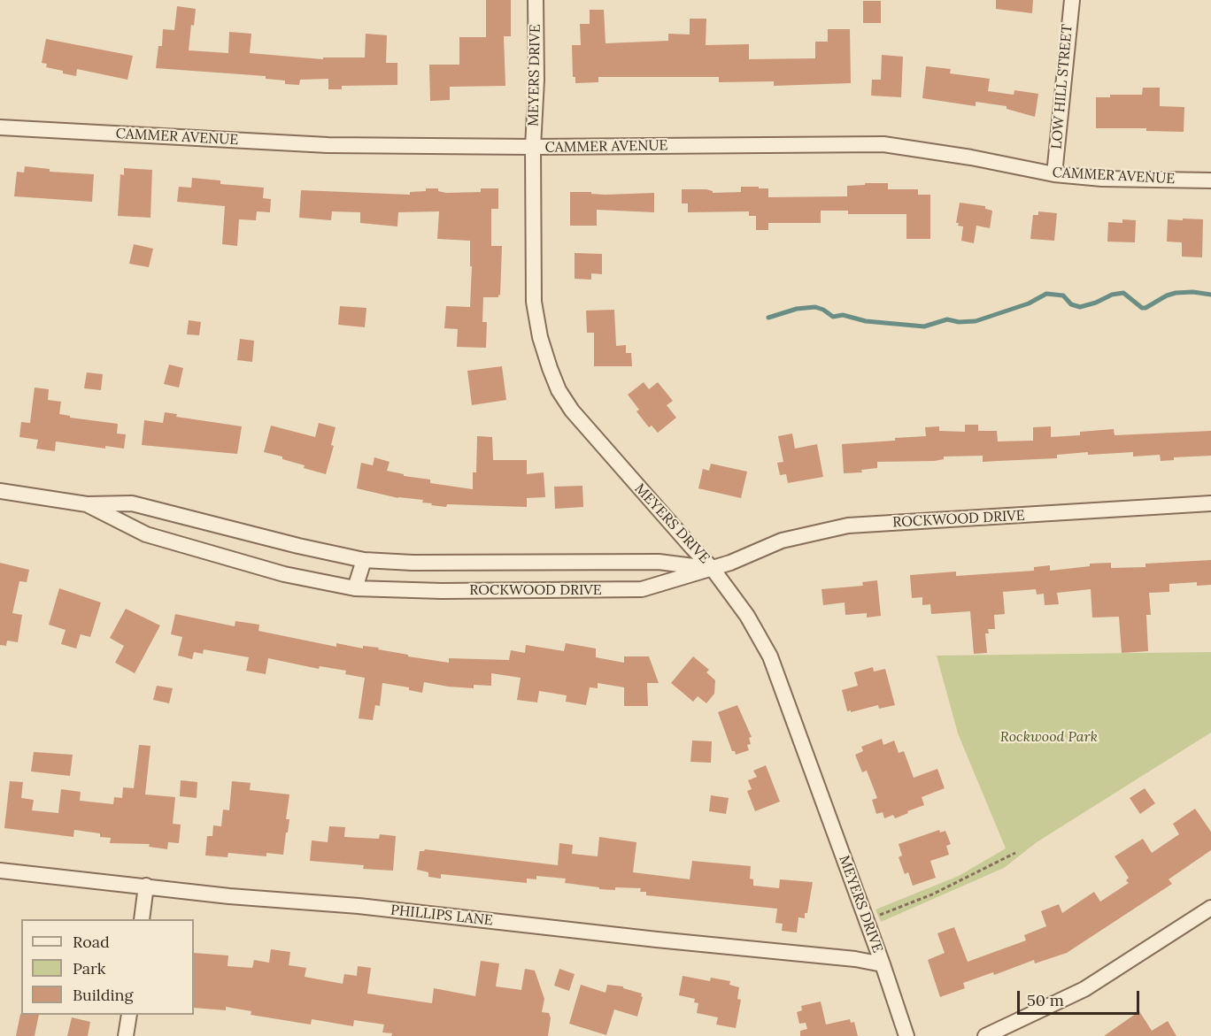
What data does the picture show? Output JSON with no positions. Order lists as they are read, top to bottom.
{
  "streets": {
    "street": [
      "MEYERS DRIVE",
      "LOW HILL STREET",
      "CAMMER AVENUE",
      "ROCKWOOD DRIVE",
      "PHILLIPS LANE"
    ]
  },
  "crossings": [
    ["MEYERS DRIVE", "CAMMER AVENUE"],
    ["MEYERS DRIVE", "ROCKWOOD DRIVE"],
    ["MEYERS DRIVE", "PHILLIPS LANE"],
    ["LOW HILL STREET", "CAMMER AVENUE"]
  ],
  "parks": ["Rockwood Park"],
  "legend": ["Road", "Park", "Building"],
  "scale_bar": "50 m"
}
